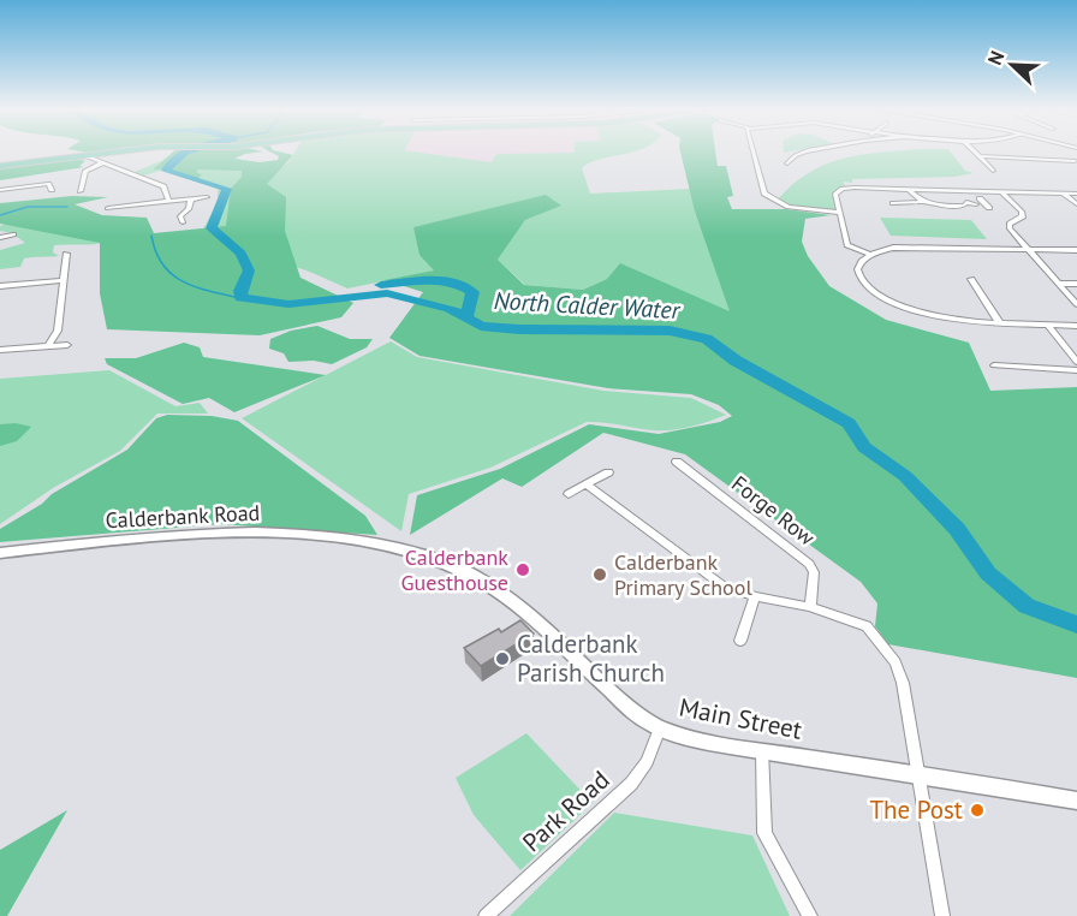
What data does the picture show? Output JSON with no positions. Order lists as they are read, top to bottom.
{
  "streets": {
    "main road": ["Calderbank Road", "Main Street"],
    "street": ["Forge Row", "Park Road"]
  },
  "crossings": [
    ["Calderbank Road", "Main Street"],
    ["Main Street", "Park Road"]
  ],
  "water": ["North Calder Water"],
  "places": [
    "Calderbank Guesthouse",
    "Calderbank Primary School",
    "Calderbank Parish Church",
    "The Post"
  ],
  "north": "top left"
}
